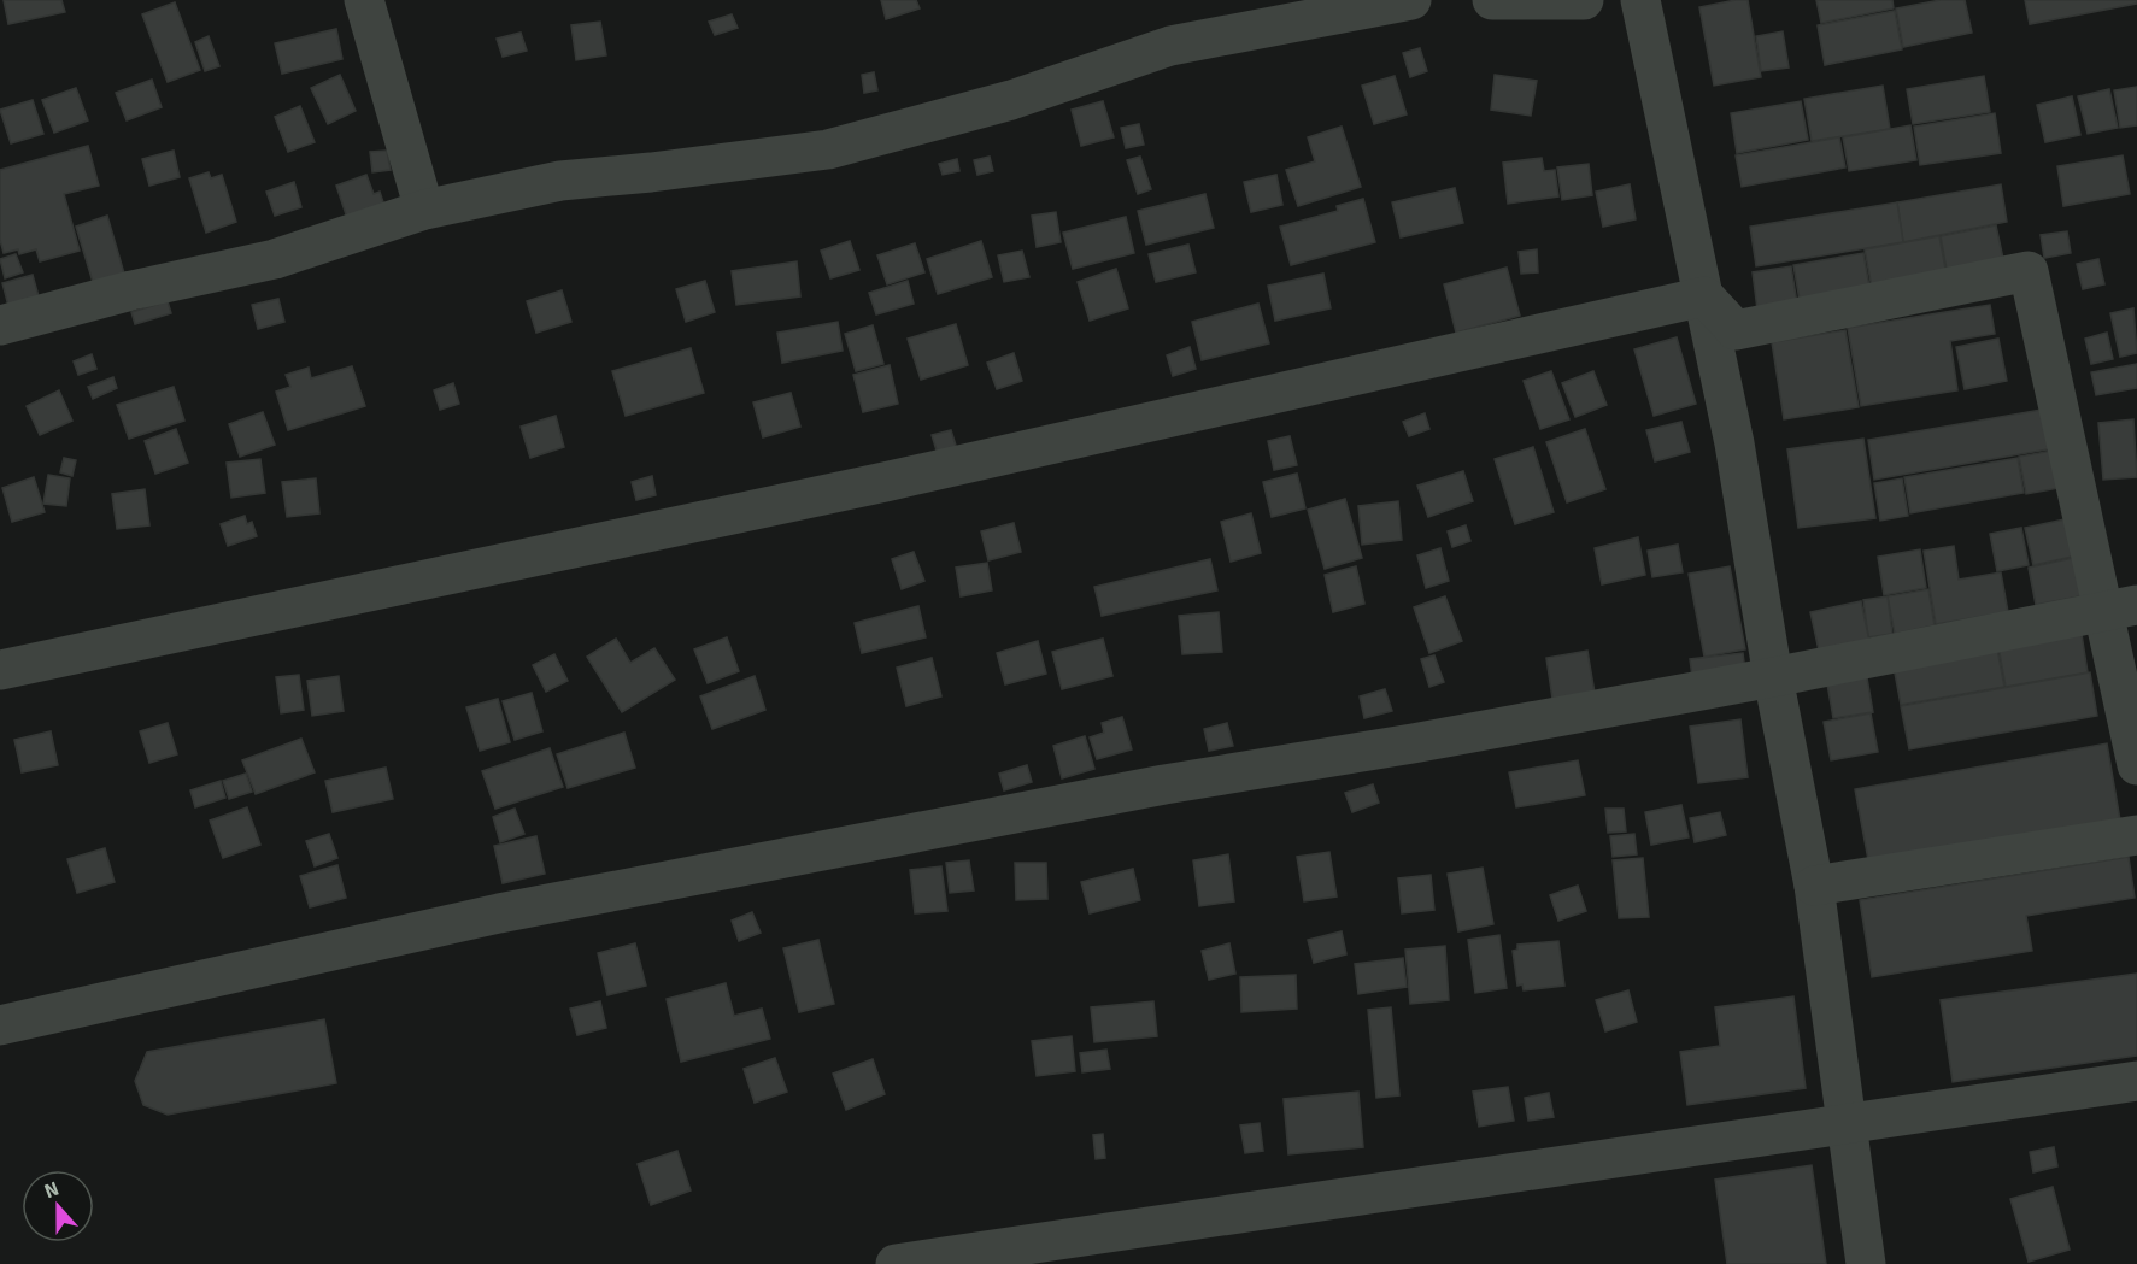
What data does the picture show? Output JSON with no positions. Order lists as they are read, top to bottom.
{
  "north": "top"
}
